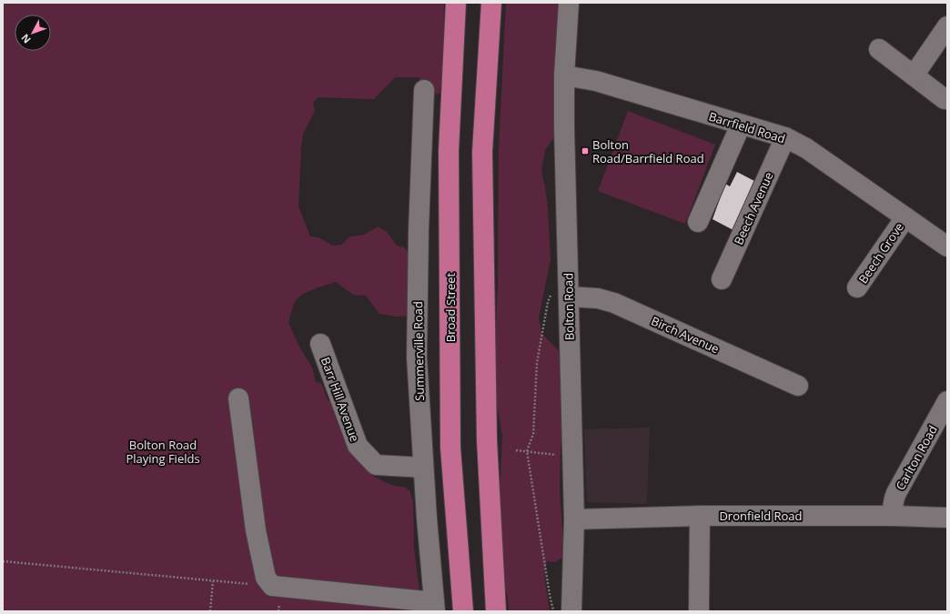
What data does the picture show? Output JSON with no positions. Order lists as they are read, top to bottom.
{
  "streets": {
    "highway": ["Broad Street"],
    "street": [
      "Barrfield Road",
      "Beech Avenue",
      "Beech Grove",
      "Bolton Road",
      "Birch Avenue",
      "Summerville Road",
      "Barr Hill Avenue",
      "Carlton Road",
      "Dronfield Road"
    ]
  },
  "crossings": [
    ["Barrfield Road", "Beech Avenue"],
    ["Barrfield Road", "Beech Grove"],
    ["Barrfield Road", "Bolton Road"],
    ["Bolton Road", "Birch Avenue"],
    ["Bolton Road", "Dronfield Road"],
    ["Summerville Road", "Barr Hill Avenue"],
    ["Carlton Road", "Dronfield Road"]
  ],
  "parks": ["Bolton Road Playing Fields"],
  "places": {
    "transit": ["Bolton Road/Barrfield Road"]
  },
  "north": "bottom left"
}
